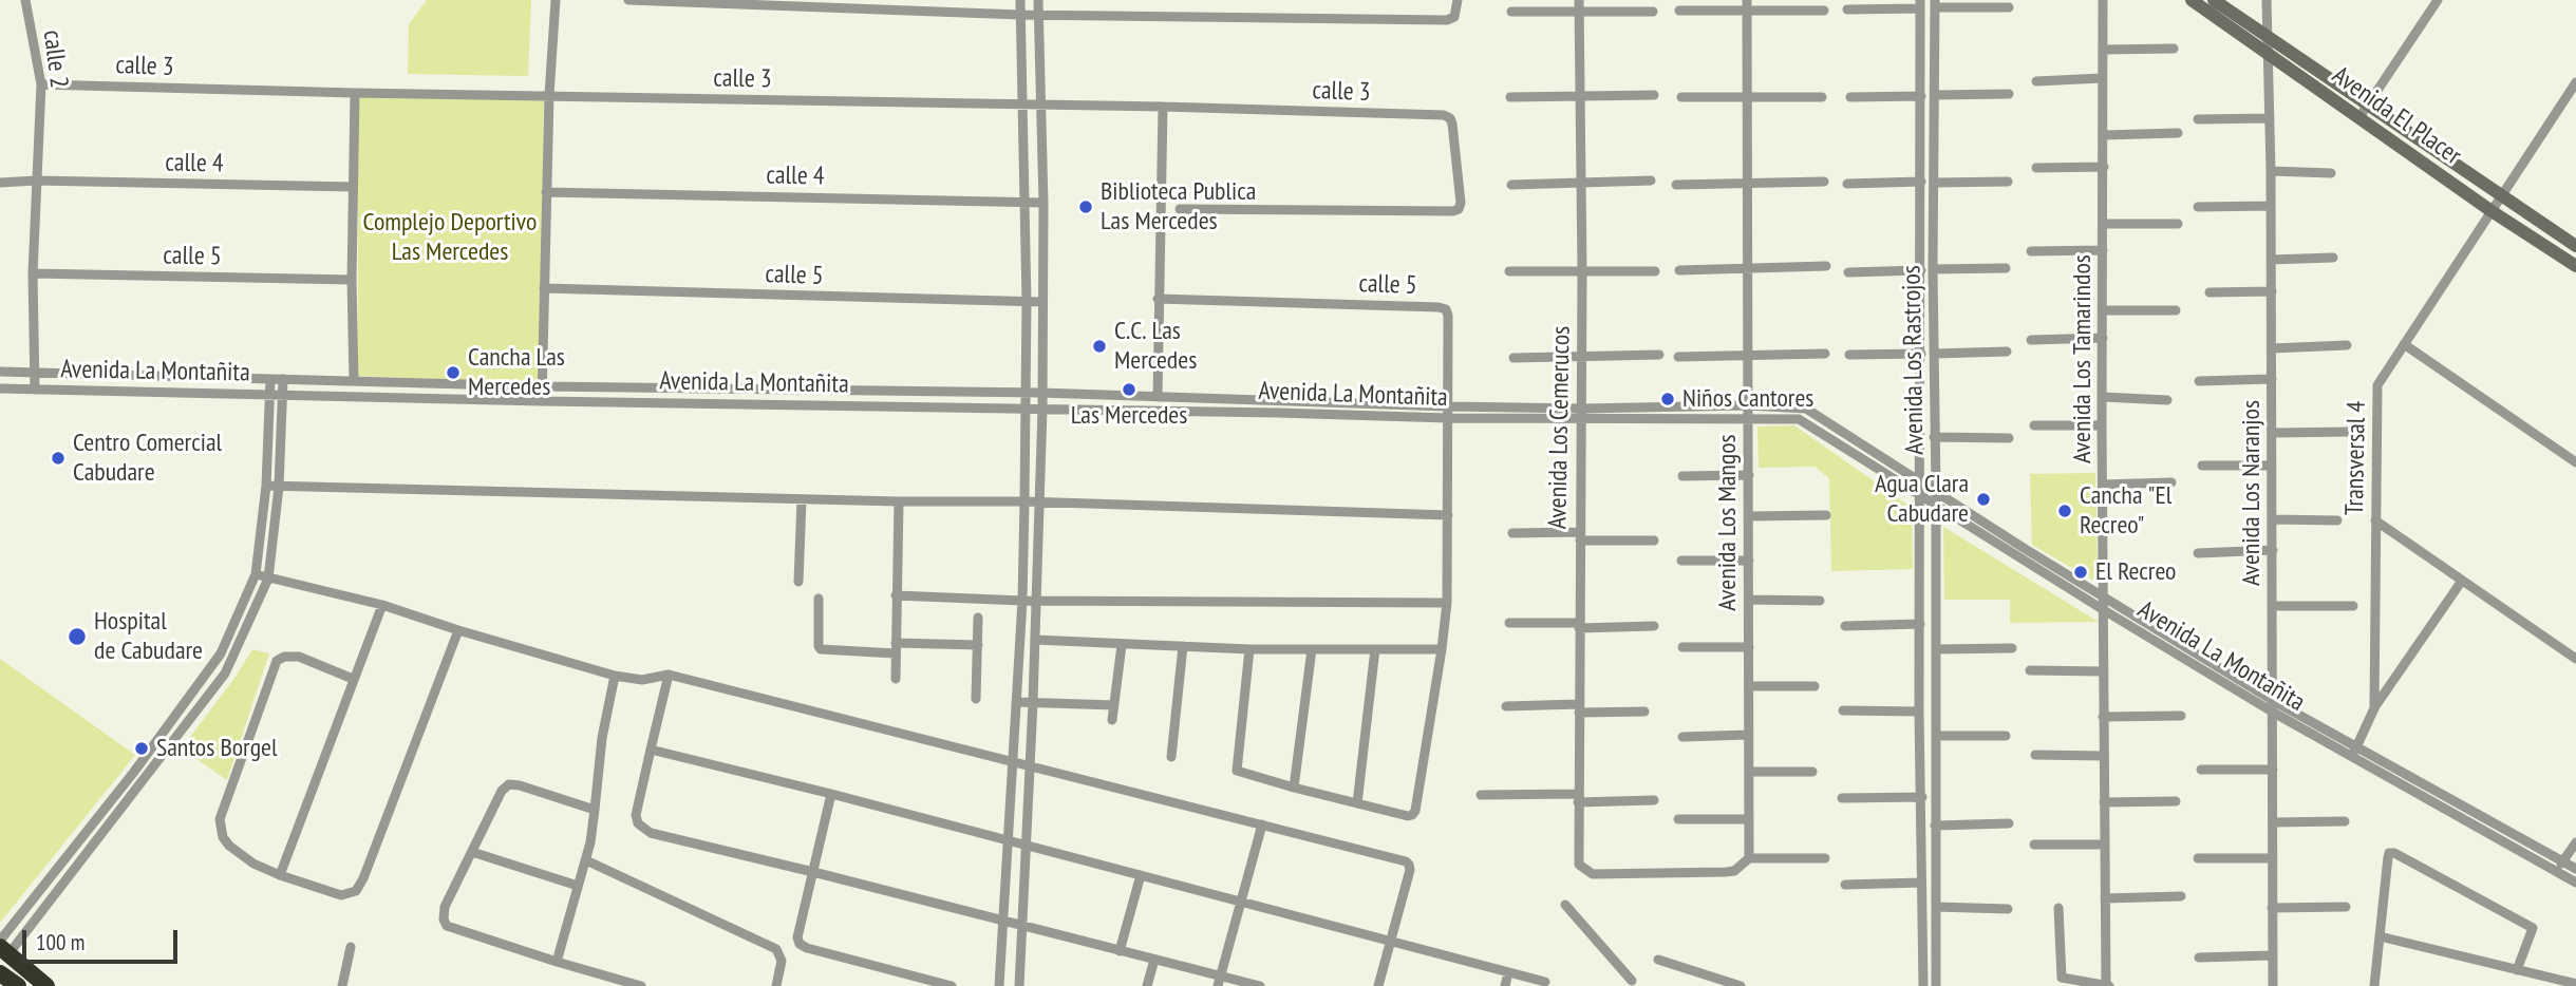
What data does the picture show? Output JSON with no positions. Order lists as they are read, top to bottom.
{
  "streets": {
    "street": [
      "calle 2",
      "calle 3",
      "Avenida El Placer",
      "calle 4",
      "calle 5",
      "Avenida Los Tamarindos",
      "Avenida Los Rastrojos",
      "Avenida La Montañita",
      "Avenida Los Cemerucos",
      "Transversal 4",
      "Avenida Los Naranjos",
      "Avenida Los Mangos"
    ]
  },
  "crossings": [
    ["calle 2", "calle 3"],
    ["calle 2", "calle 4"],
    ["calle 2", "calle 5"],
    ["calle 2", "Avenida La Montañita"],
    ["Avenida El Placer", "Transversal 4"],
    ["Avenida El Placer", "Avenida Los Naranjos"],
    ["calle 5", "Avenida La Montañita"],
    ["Avenida Los Tamarindos", "Avenida La Montañita"],
    ["Avenida Los Rastrojos", "Avenida La Montañita"],
    ["Avenida La Montañita", "Avenida Los Cemerucos"],
    ["Avenida La Montañita", "Transversal 4"],
    ["Avenida La Montañita", "Avenida Los Naranjos"],
    ["Avenida La Montañita", "Avenida Los Mangos"],
    ["Avenida Los Cemerucos", "Avenida Los Mangos"]
  ],
  "parks": ["Complejo Deportivo Las Mercedes"],
  "places": [
    "Biblioteca Publica Las Mercedes",
    "C.C. Las Mercedes",
    "Cancha Las Mercedes",
    "Las Mercedes",
    "Niños Cantores",
    "Centro Comercial Cabudare",
    "Agua Clara Cabudare",
    "Cancha \"El Recreo\"",
    "El Recreo",
    "Hospital de Cabudare",
    "Santos Borgel"
  ],
  "scale_bar": "100 m"
}
